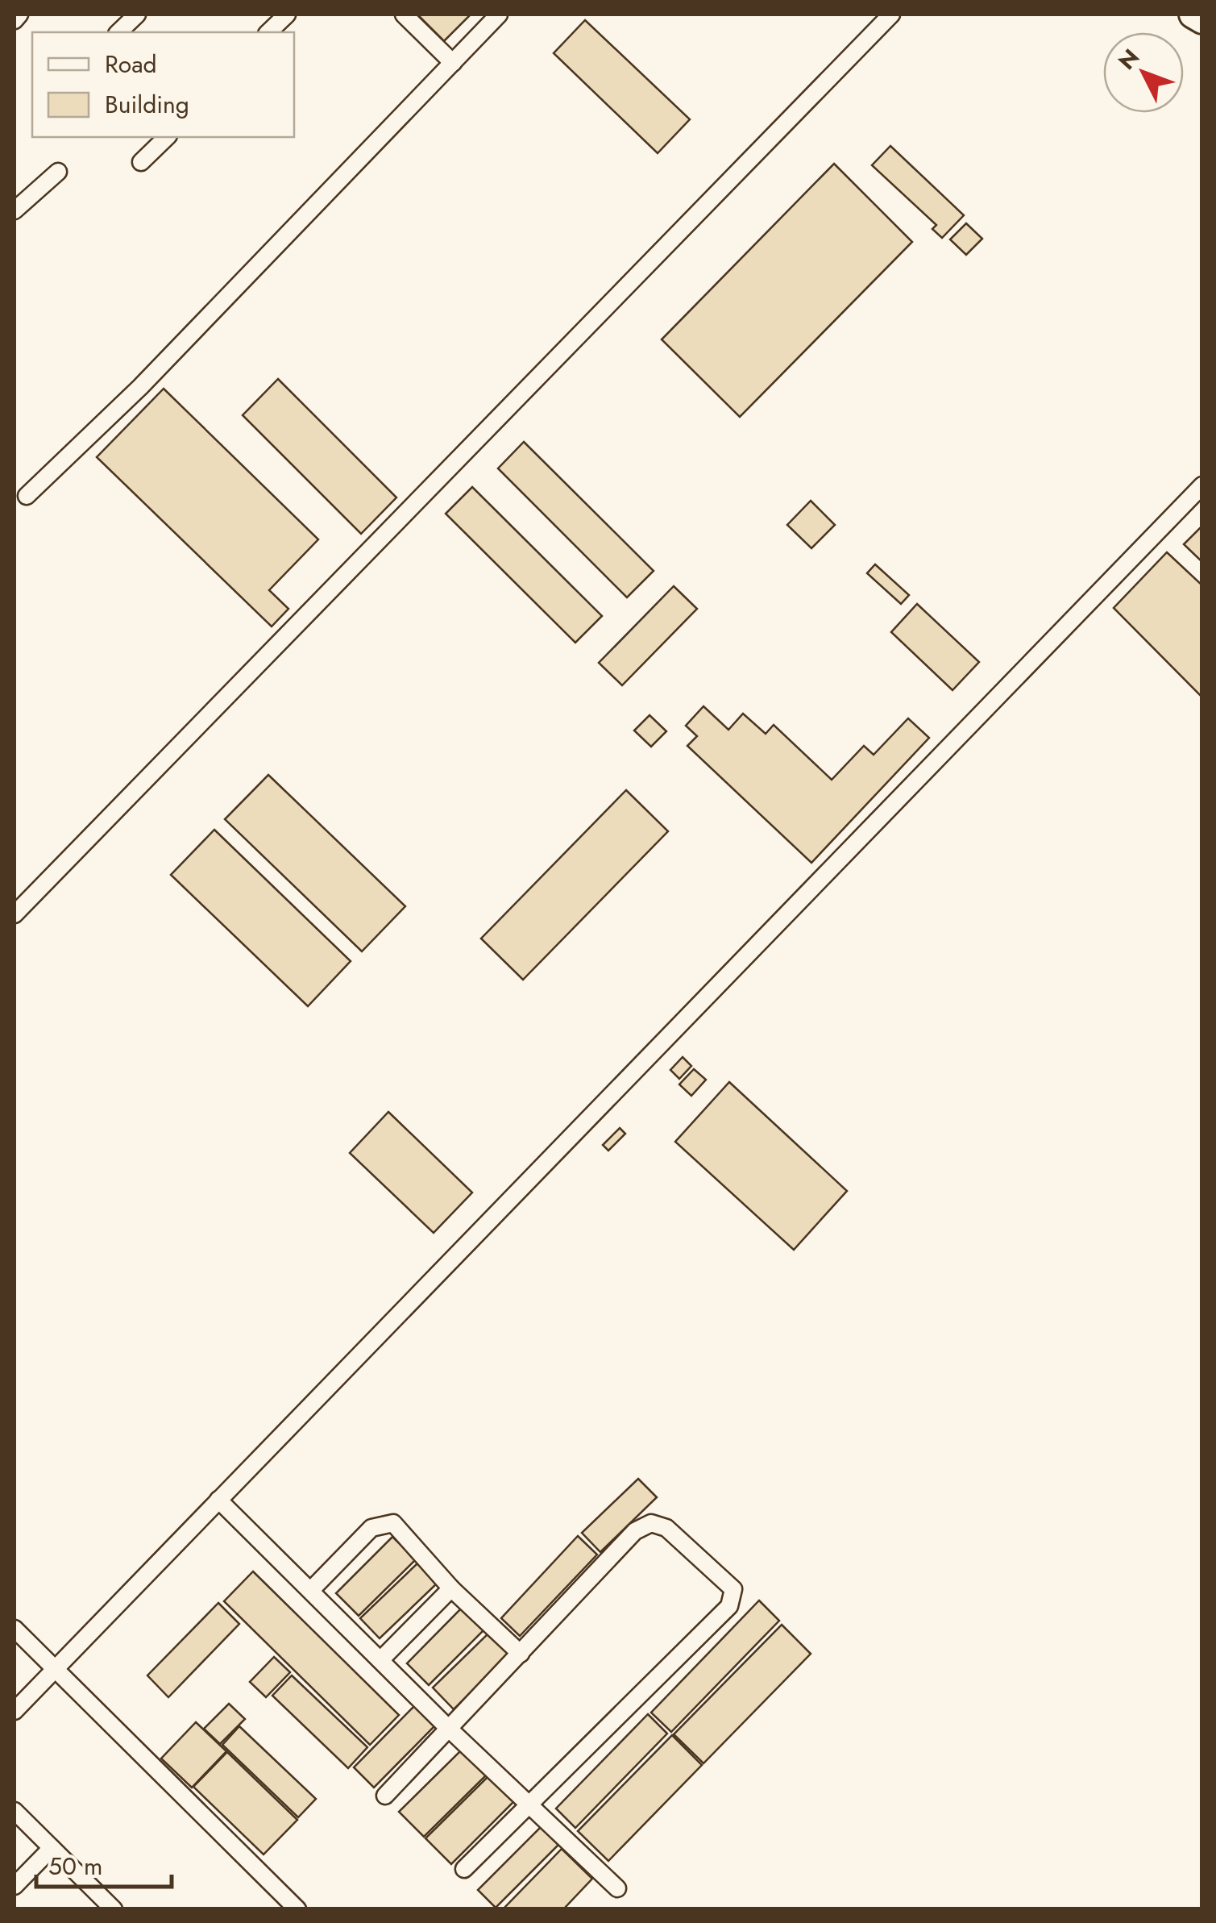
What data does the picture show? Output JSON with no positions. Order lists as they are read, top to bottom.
{
  "legend": ["Road", "Building"],
  "scale_bar": "50 m",
  "north": "top left"
}
